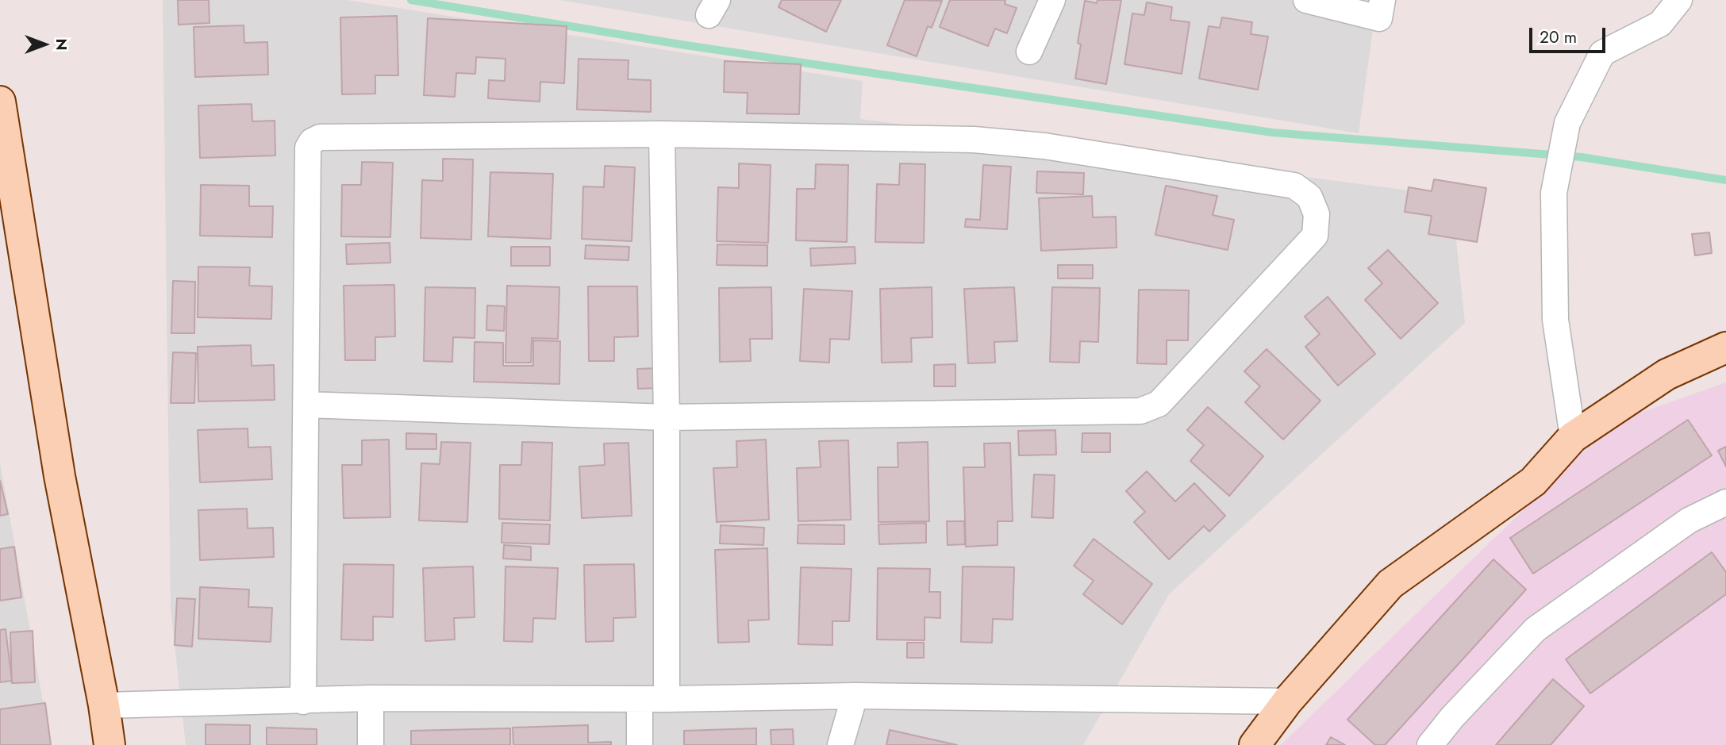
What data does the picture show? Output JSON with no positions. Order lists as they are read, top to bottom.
{
  "scale_bar": "20 m",
  "north": "right"
}
